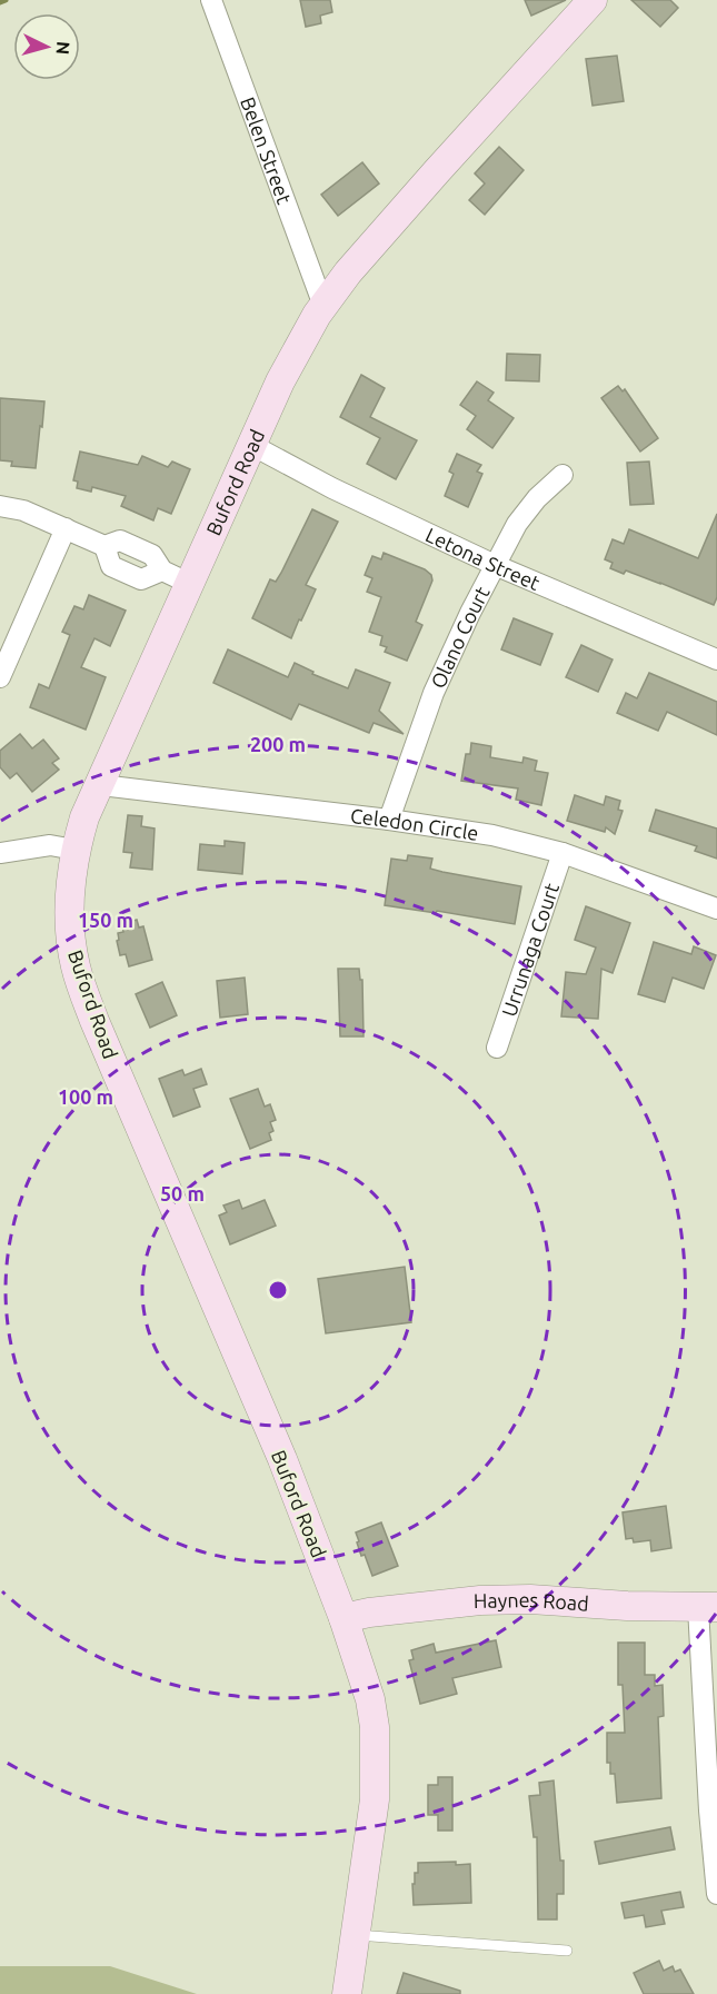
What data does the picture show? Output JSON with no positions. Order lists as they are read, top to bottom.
{
  "streets": {
    "street": [
      "Belen Street",
      "Buford Road",
      "Letona Street",
      "Olano Court",
      "Celedon Circle",
      "Urrunaga Court",
      "Haynes Road"
    ]
  },
  "crossings": [
    ["Belen Street", "Buford Road"],
    ["Buford Road", "Letona Street"],
    ["Buford Road", "Celedon Circle"],
    ["Buford Road", "Haynes Road"],
    ["Letona Street", "Olano Court"],
    ["Olano Court", "Celedon Circle"],
    ["Celedon Circle", "Urrunaga Court"]
  ],
  "north": "right",
  "rings": [
    "200 m",
    "150 m",
    "100 m",
    "50 m"
  ]
}
